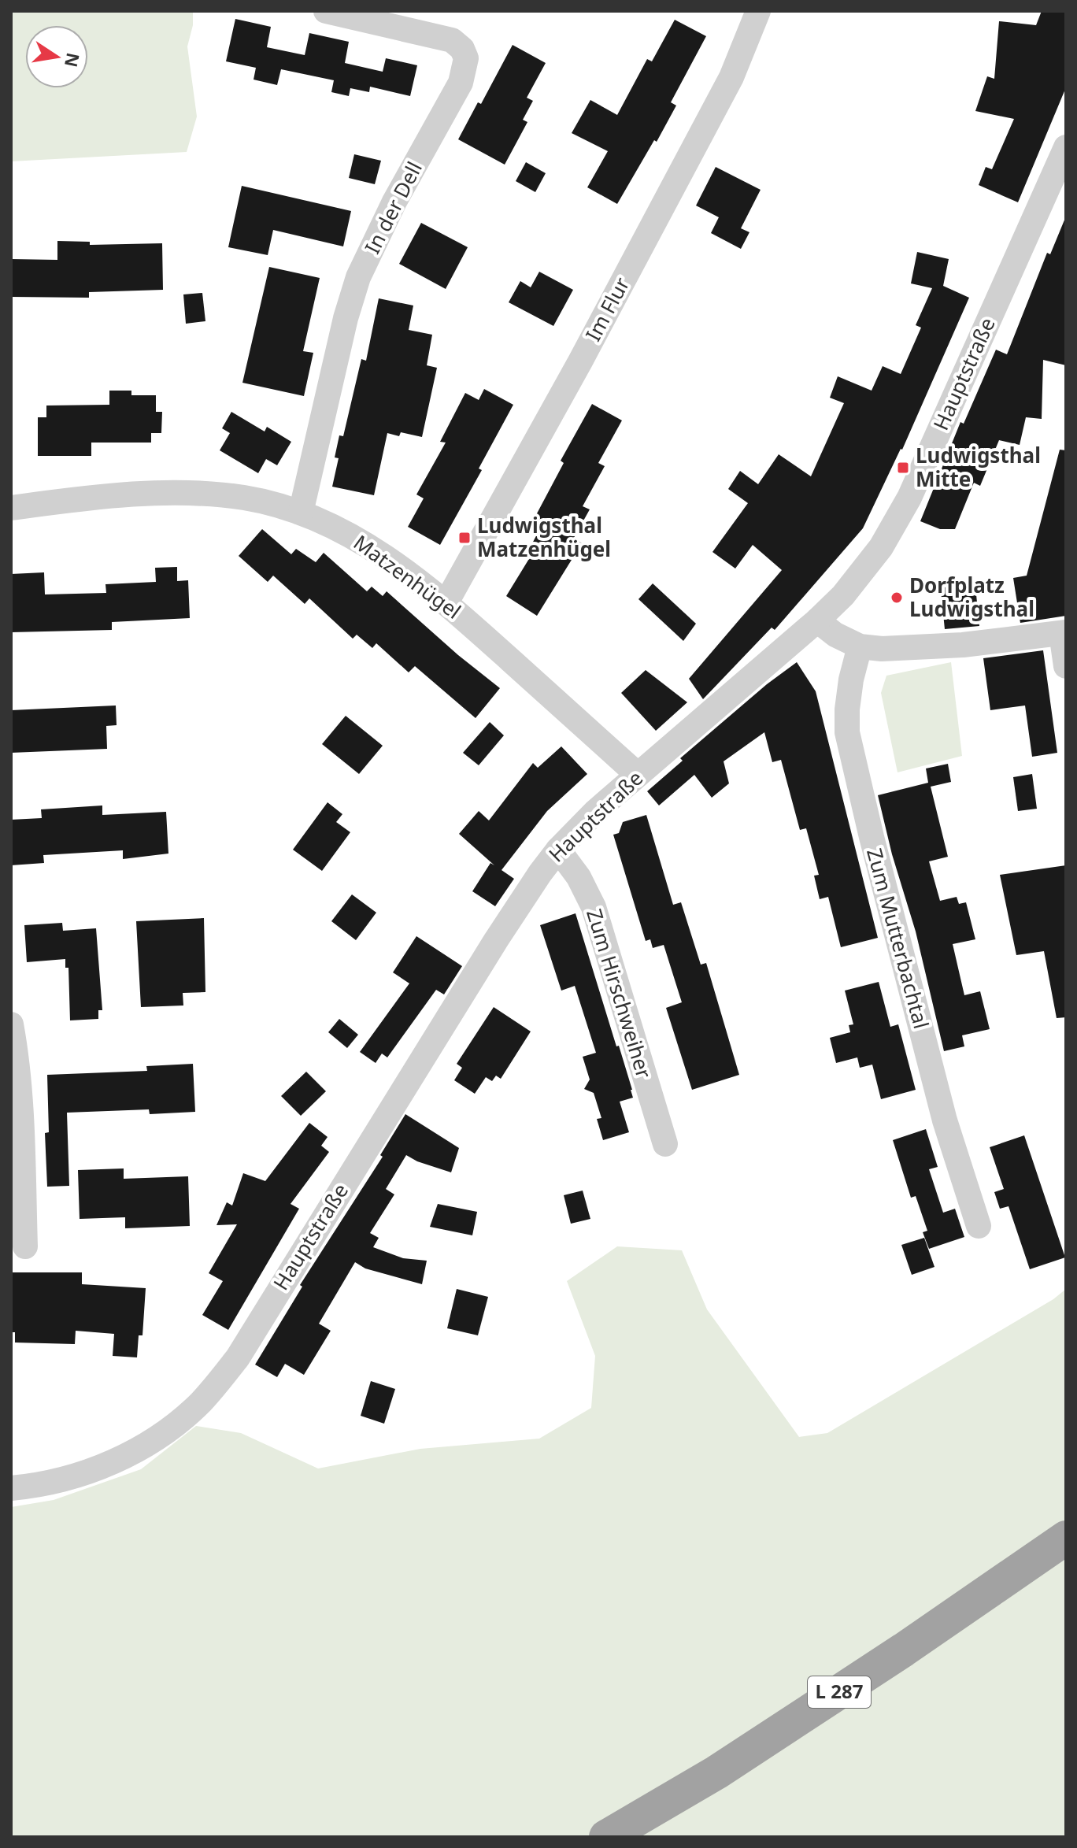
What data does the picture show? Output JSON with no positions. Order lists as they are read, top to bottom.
{
  "streets": {
    "highway": ["L 287"],
    "street": [
      "In der Dell",
      "Im Flur",
      "Hauptstraße",
      "Matzenhügel",
      "Zum Mutterbachtal",
      "Zum Hirschweiher"
    ]
  },
  "crossings": [
    ["In der Dell", "Matzenhügel"],
    ["Im Flur", "Matzenhügel"],
    ["Hauptstraße", "Matzenhügel"],
    ["Hauptstraße", "Zum Hirschweiher"]
  ],
  "places": {
    "transit": ["Ludwigsthal Mitte", "Ludwigsthal Matzenhügel"],
    "other": ["Dorfplatz Ludwigsthal"]
  },
  "north": "right"
}
